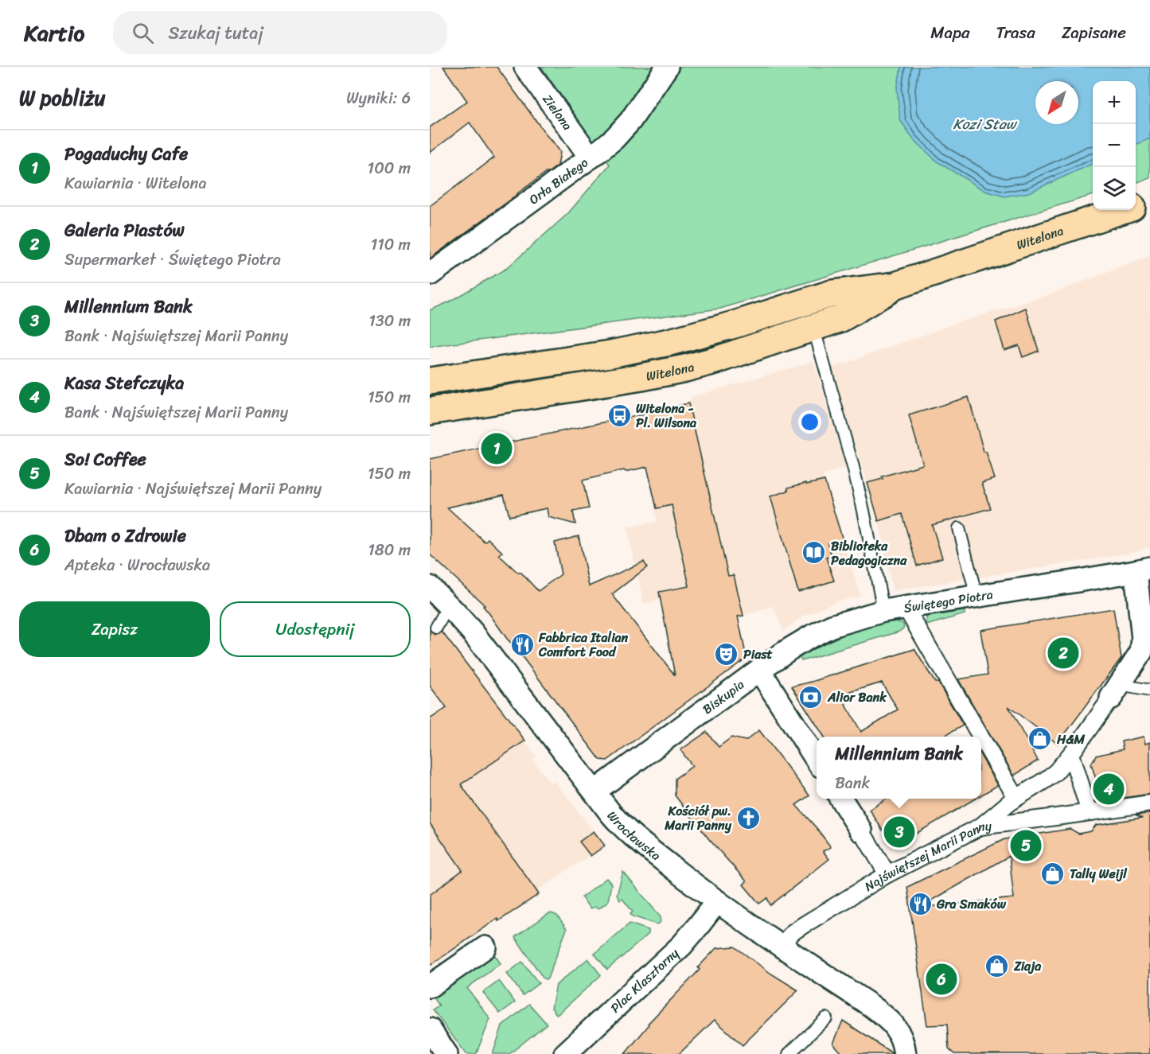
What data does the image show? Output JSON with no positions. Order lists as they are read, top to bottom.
{
  "streets": {
    "main road": ["Witelona"],
    "street": [
      "Zielona",
      "Orła Białego",
      "Świętego Piotra",
      "Biskupia",
      "Wrocławska",
      "Najświętszej Marii Panny",
      "Plac Klasztorny"
    ]
  },
  "crossings": [
    ["Zielona", "Orła Białego"],
    ["Świętego Piotra", "Biskupia"],
    ["Biskupia", "Wrocławska"],
    ["Wrocławska", "Najświętszej Marii Panny"],
    ["Wrocławska", "Plac Klasztorny"]
  ],
  "water": ["Kozi Staw"],
  "places": {
    "bus stop": ["Witelona - Pl. Wilsona"],
    "library": ["Biblioteka Pedagogiczna"],
    "restaurant": ["Fabbrica Italian Comfort Food", "Gra Smaków"],
    "theatre": ["Piast"],
    "bank": ["Alior Bank"],
    "shop": ["H&M", "Tally Weijl", "Ziaja"],
    "church": ["Kościół pw. Marii Panny"]
  },
  "north": "bottom left",
  "page": {
    "header": "Kartio",
    "search": "Szukaj tutaj",
    "nav": ["Mapa", "Trasa", "Zapisane"],
    "heading": ["W pobliżu", "Wyniki: 6"],
    "map_buttons": ["+", "−"],
    "list": [
      {
        "mark": "1",
        "name": "Pogaduchy Cafe",
        "note": "Kawiarnia · Witelona",
        "value": "100 m"
      },
      {
        "mark": "2",
        "name": "Galeria Piastów",
        "note": "Supermarket · Świętego Piotra",
        "value": "110 m"
      },
      {
        "mark": "3",
        "name": "Millennium Bank",
        "note": "Bank · Najświętszej Marii Panny",
        "value": "130 m"
      },
      {
        "mark": "4",
        "name": "Kasa Stefczyka",
        "note": "Bank · Najświętszej Marii Panny",
        "value": "150 m"
      },
      {
        "mark": "5",
        "name": "So! Coffee",
        "note": "Kawiarnia · Najświętszej Marii Panny",
        "value": "150 m"
      },
      {
        "mark": "6",
        "name": "Dbam o Zdrowie",
        "note": "Apteka · Wrocławska",
        "value": "180 m"
      }
    ],
    "pins": [
      "1",
      "2",
      "4",
      "3",
      "5",
      "6"
    ],
    "buttons": ["Zapisz", "Udostępnij"],
    "popup": ["Millennium Bank", "Bank"]
  }
}
